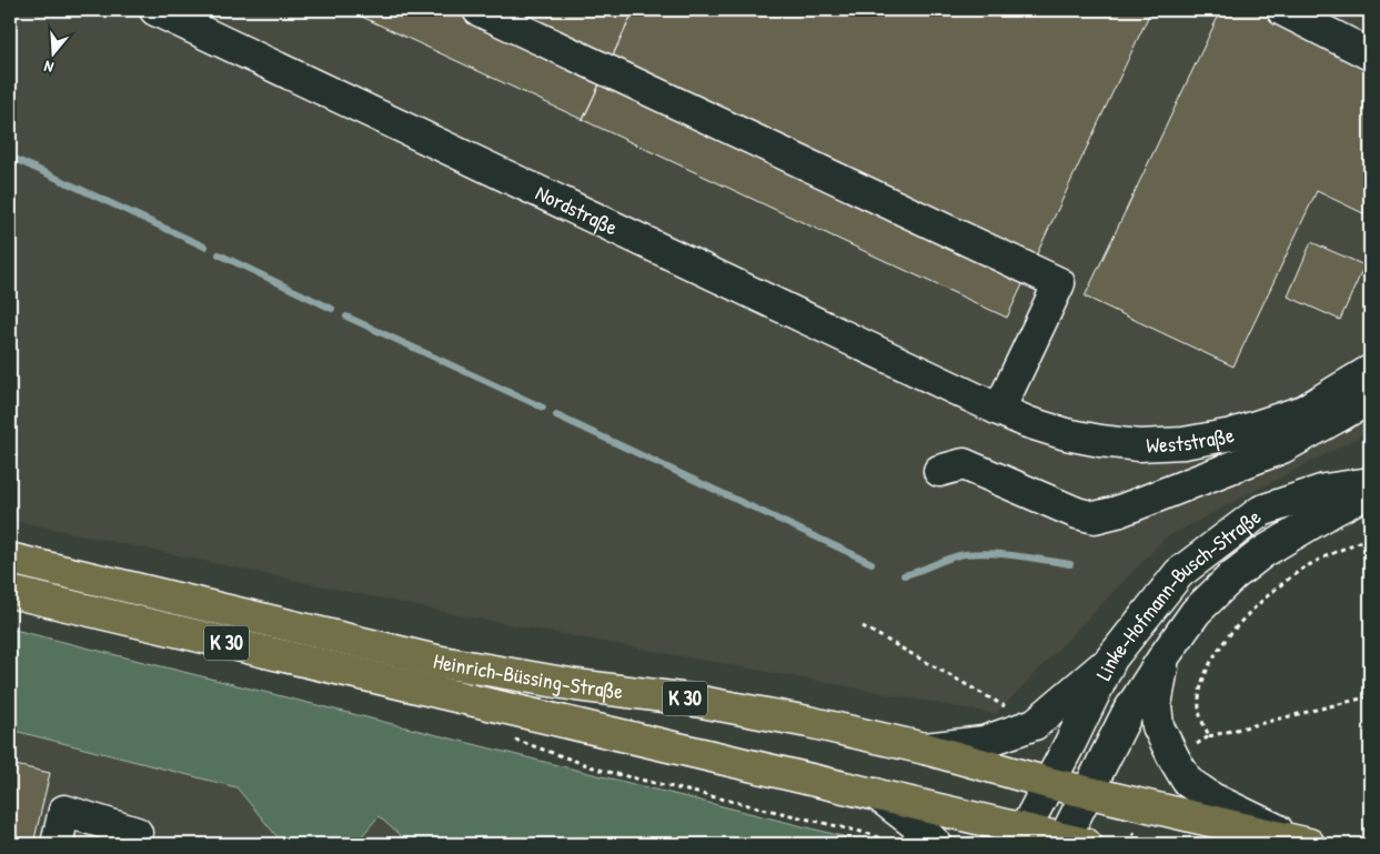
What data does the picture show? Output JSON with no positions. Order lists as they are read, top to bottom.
{
  "streets": {
    "main road": ["K 30", "Heinrich-Büssing-Straße"],
    "street": ["Nordstraße", "Weststraße", "Linke-Hofmann-Busch-Straße"]
  },
  "crossings": [
    ["Nordstraße", "Weststraße"],
    ["Linke-Hofmann-Busch-Straße", "K 30"],
    ["Linke-Hofmann-Busch-Straße", "Heinrich-Büssing-Straße"],
    ["K 30", "Heinrich-Büssing-Straße"]
  ],
  "north": "bottom"
}
